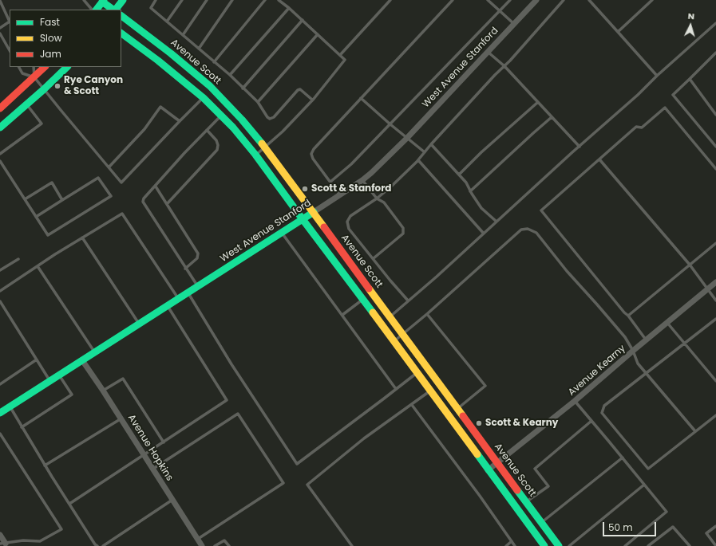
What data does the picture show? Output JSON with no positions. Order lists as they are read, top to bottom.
{
  "streets": {
    "main road": ["Avenue Scott", "West Avenue Stanford"],
    "street": ["Avenue Kearny", "Avenue Hopkins"]
  },
  "crossings": [
    ["Avenue Scott", "West Avenue Stanford"],
    ["Avenue Scott", "Avenue Kearny"],
    ["West Avenue Stanford", "Avenue Hopkins"]
  ],
  "places": ["Rye Canyon & Scott", "Scott & Stanford", "Scott & Kearny"],
  "legend": ["Fast", "Slow", "Jam"],
  "scale_bar": "50 m",
  "north": "top"
}
